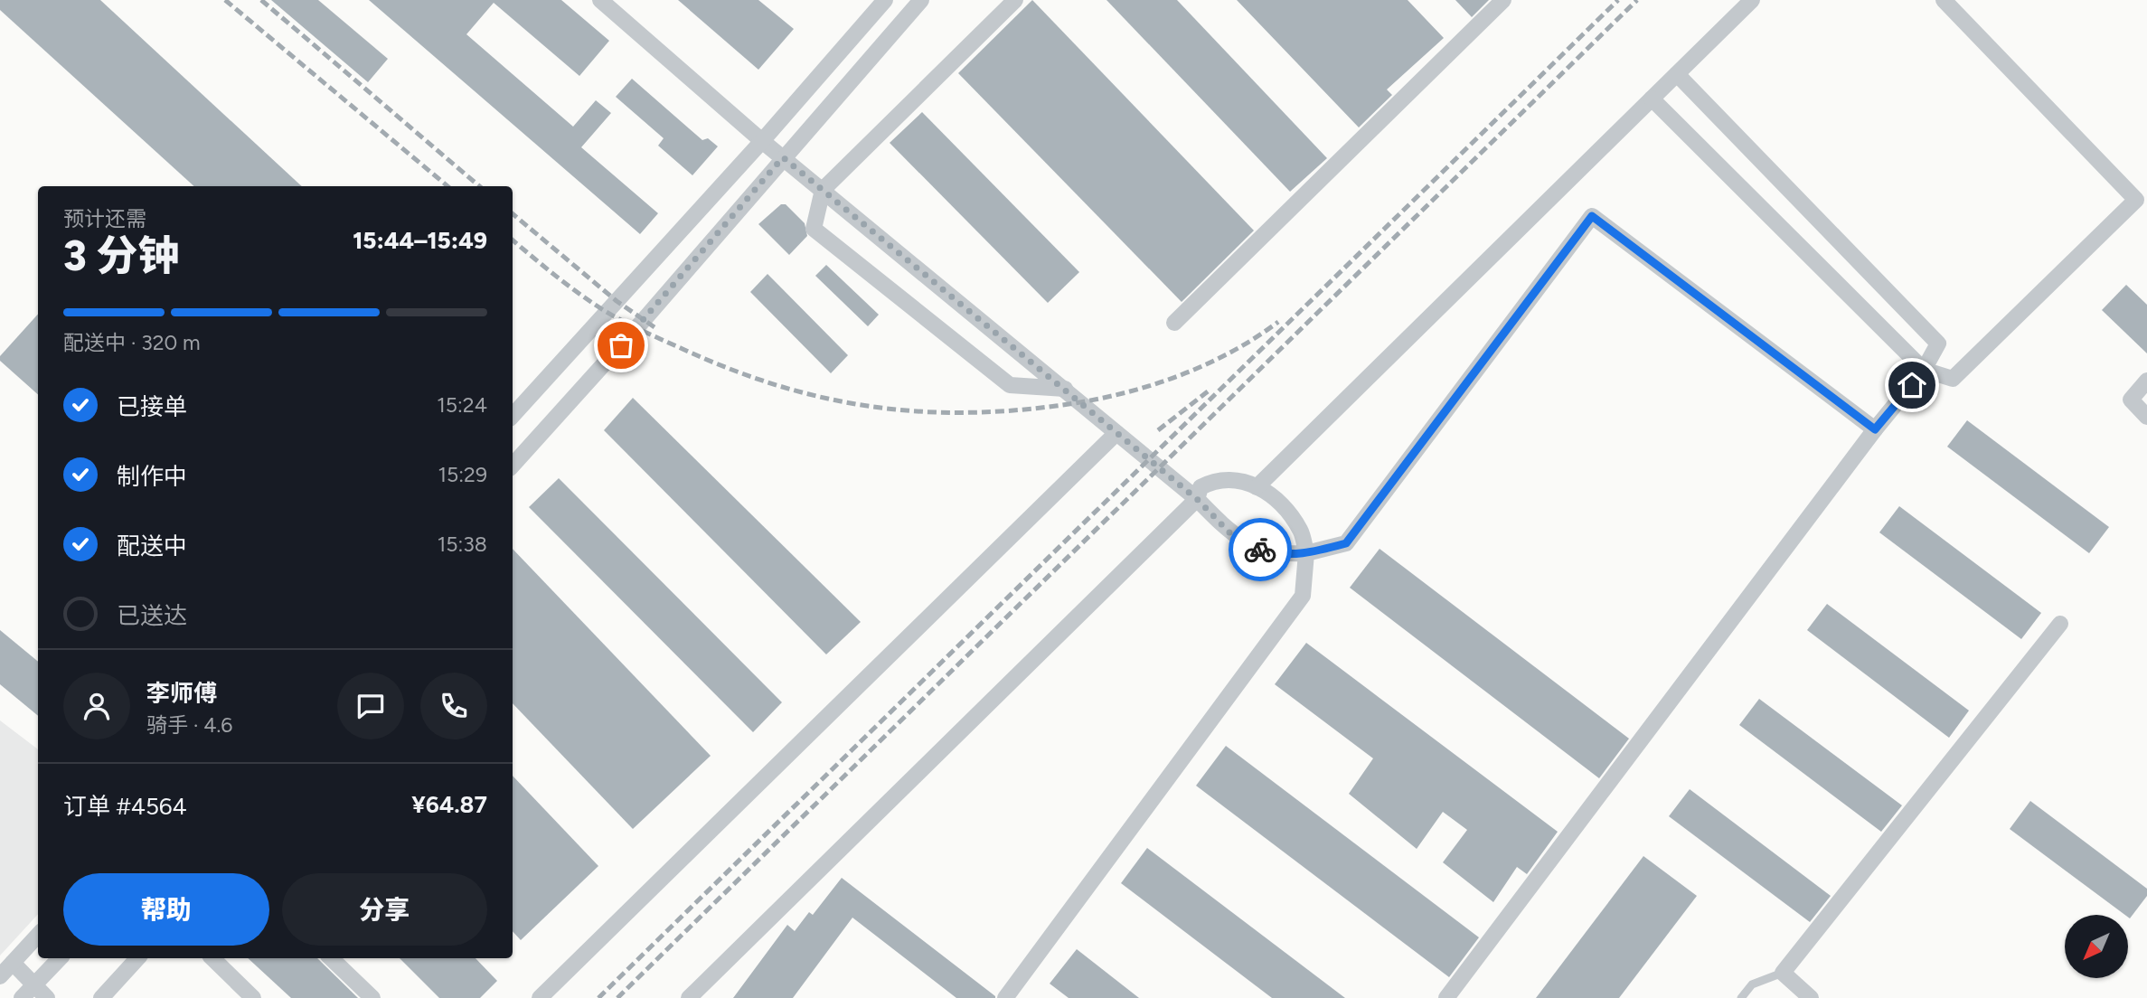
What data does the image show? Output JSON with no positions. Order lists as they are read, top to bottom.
{
  "north": "bottom left",
  "page": {
    "heading": ["3 分钟", "预计还需", "15:44–15:49"],
    "panel": [
      "李师傅",
      "骑手 · 4.6",
      "订单 #4564",
      "¥64.87"
    ],
    "bar": "配送中 · 320 m",
    "list": [
      ["已接单", "15:24"],
      ["制作中", "15:29"],
      ["配送中", "15:38"],
      "已送达"
    ],
    "buttons": ["帮助", "分享"]
  }
}
